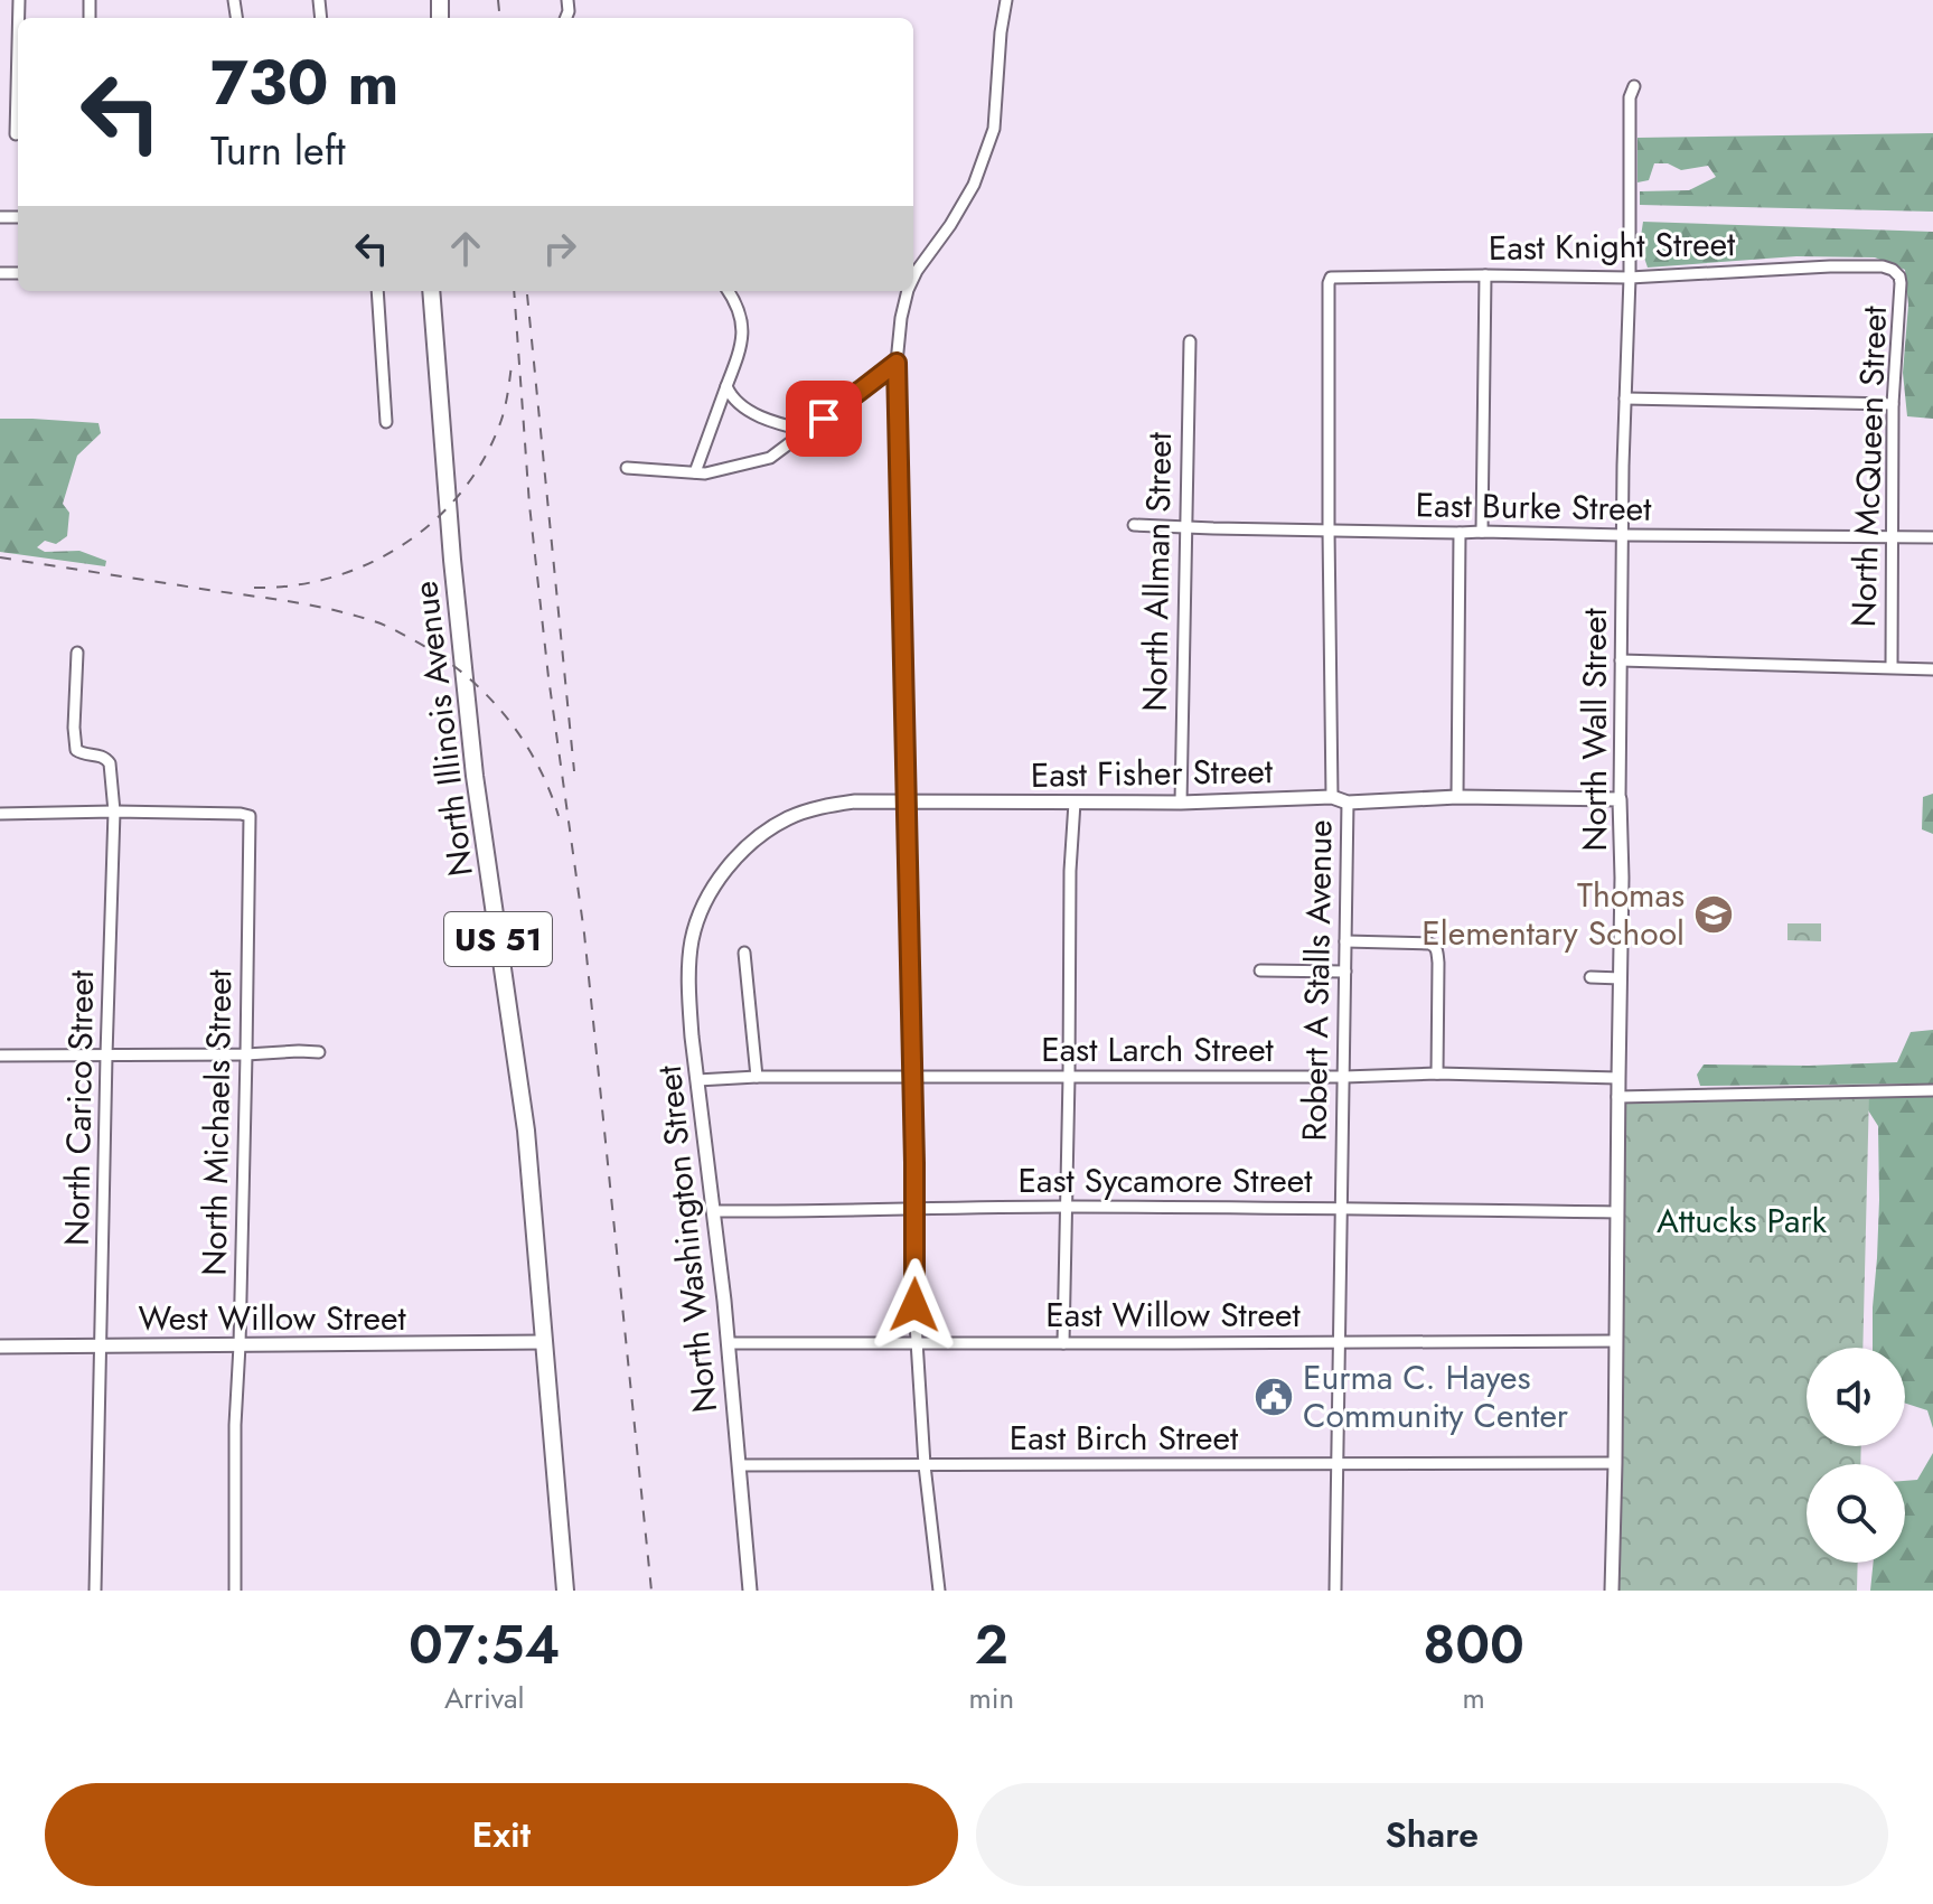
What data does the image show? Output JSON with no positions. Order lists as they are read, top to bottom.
{
  "streets": {
    "main road": ["North Illinois Avenue", "US 51"],
    "street": [
      "East Knight Street",
      "North McQueen Street",
      "East Burke Street",
      "North Allman Street",
      "North Wall Street",
      "East Fisher Street",
      "Robert A Stalls Avenue",
      "East Larch Street",
      "North Carico Street",
      "North Michaels Street",
      "East Sycamore Street",
      "North Washington Street",
      "East Willow Street",
      "West Willow Street",
      "East Birch Street"
    ]
  },
  "crossings": [
    ["East Knight Street", "North McQueen Street"],
    ["East Knight Street", "North Wall Street"],
    ["East Knight Street", "Robert A Stalls Avenue"],
    ["North McQueen Street", "East Burke Street"],
    ["East Burke Street", "North Allman Street"],
    ["East Burke Street", "North Wall Street"],
    ["East Burke Street", "Robert A Stalls Avenue"],
    ["North Allman Street", "East Fisher Street"],
    ["North Illinois Avenue", "West Willow Street"],
    ["North Wall Street", "East Fisher Street"],
    ["North Wall Street", "East Larch Street"],
    ["North Wall Street", "East Sycamore Street"],
    ["North Wall Street", "East Willow Street"],
    ["North Wall Street", "East Birch Street"],
    ["East Fisher Street", "Robert A Stalls Avenue"],
    ["East Fisher Street", "North Washington Street"],
    ["Robert A Stalls Avenue", "East Larch Street"],
    ["Robert A Stalls Avenue", "East Sycamore Street"],
    ["Robert A Stalls Avenue", "East Willow Street"],
    ["Robert A Stalls Avenue", "East Birch Street"],
    ["East Larch Street", "North Washington Street"],
    ["North Carico Street", "North Michaels Street"],
    ["North Carico Street", "West Willow Street"],
    ["North Michaels Street", "West Willow Street"],
    ["East Sycamore Street", "North Washington Street"],
    ["North Washington Street", "East Willow Street"],
    ["North Washington Street", "East Birch Street"]
  ],
  "parks": ["Attucks Park"],
  "places": {
    "school or university": ["Thomas Elementary School"],
    "public building": ["Eurma C. Hayes Community Center"]
  },
  "page": {
    "turn": ["730 m", "Turn left"],
    "eta": [
      "07:54",
      "Arrival",
      "2",
      "min",
      "800",
      "m"
    ],
    "buttons": ["Exit", "Share"]
  }
}
